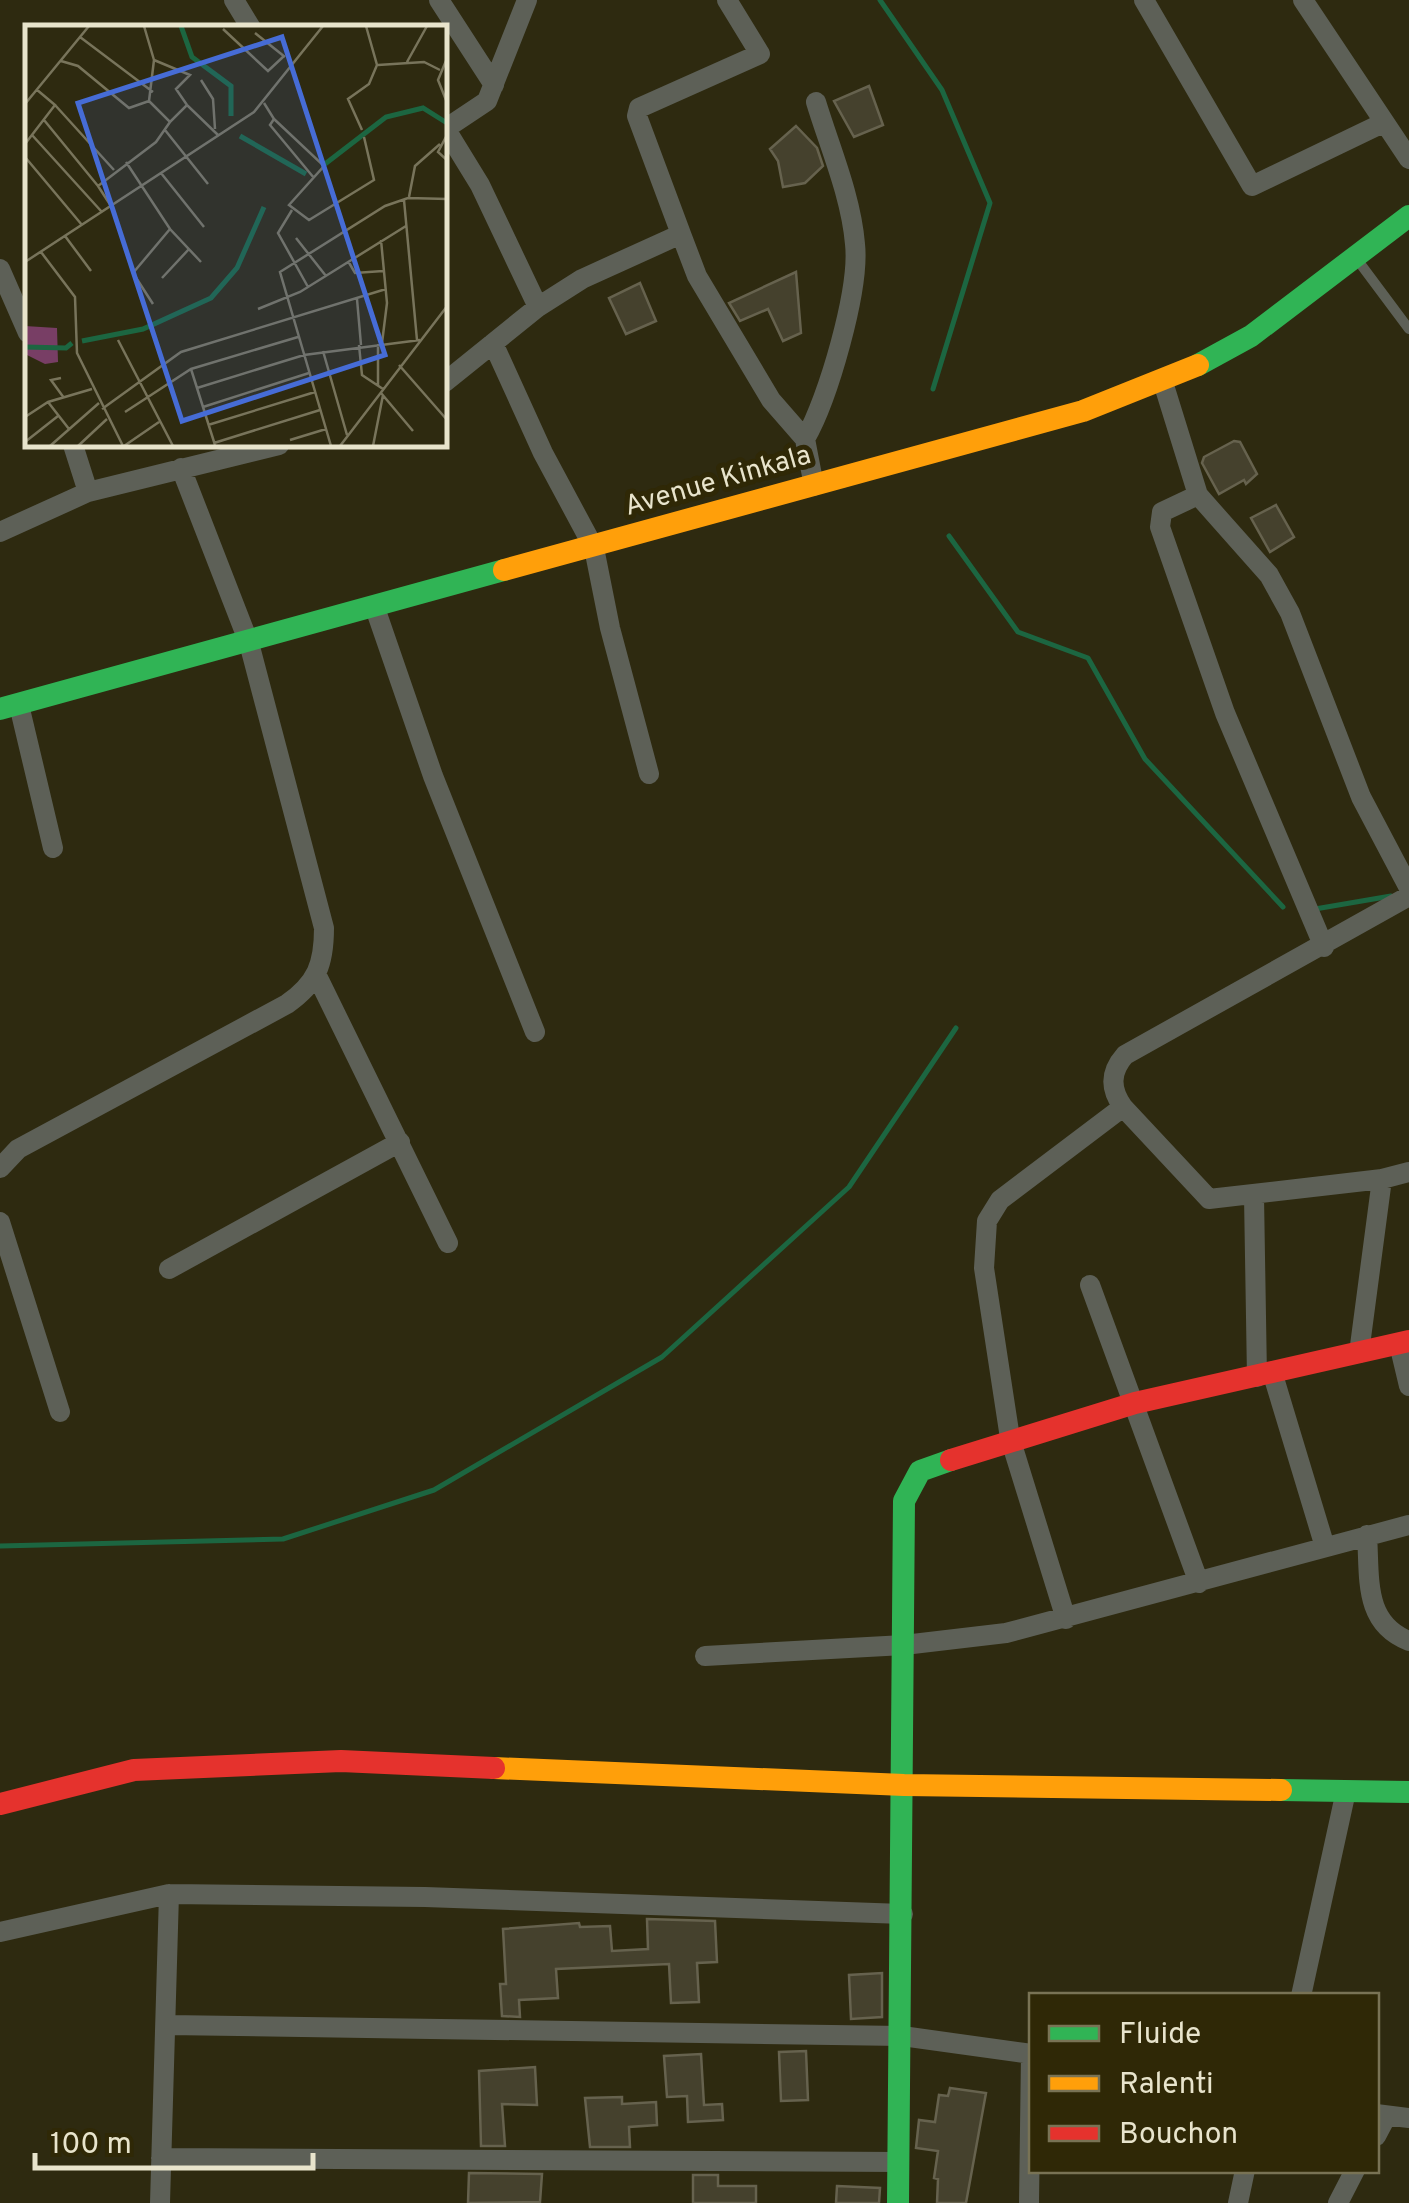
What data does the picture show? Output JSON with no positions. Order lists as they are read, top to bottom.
{
  "streets": {
    "street": ["Avenue Kinkala"]
  },
  "legend": ["Fluide", "Ralenti", "Bouchon"],
  "scale_bar": "100 m"
}
